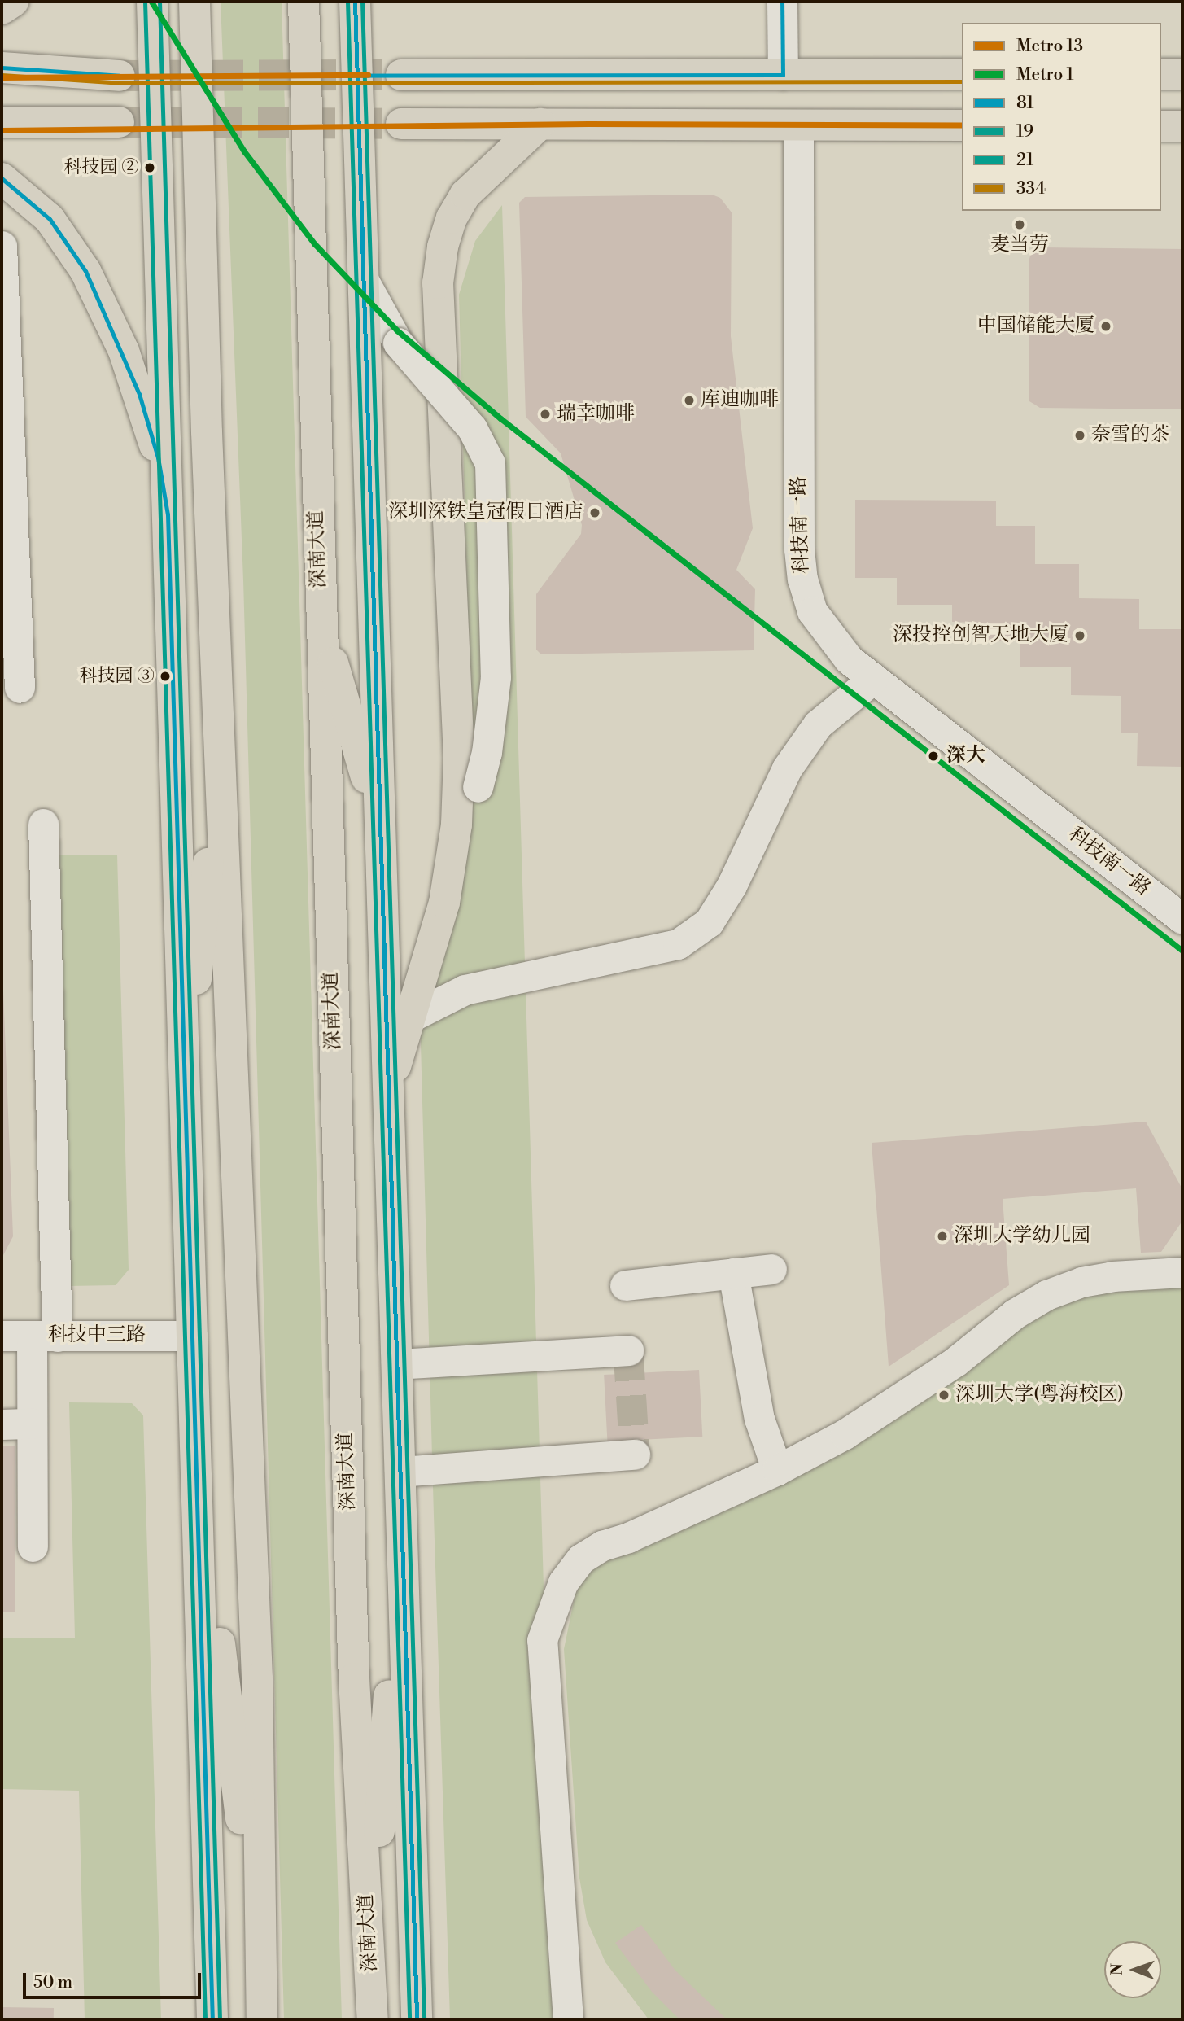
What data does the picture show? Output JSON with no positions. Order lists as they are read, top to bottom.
{
  "streets": {
    "main road": ["深南大道"],
    "street": ["科技南一路", "科技中三路"]
  },
  "places": [
    "科技园 ②",
    "麦当劳",
    "中国储能大厦",
    "库迪咖啡",
    "瑞幸咖啡",
    "奈雪的茶",
    "深圳深铁皇冠假日酒店",
    "深投控创智天地大厦",
    "科技园 ③",
    "深大",
    "深圳大学幼儿园",
    "深圳大学(粤海校区)"
  ],
  "lines": [
    "metro line 1",
    "transit line 81",
    "transit line 19",
    "transit line 21",
    "metro line 13",
    "transit line 334"
  ],
  "legend": [
    "Metro 13",
    "Metro 1",
    "81",
    "19",
    "21",
    "334"
  ],
  "scale_bar": "50 m",
  "north": "left"
}
